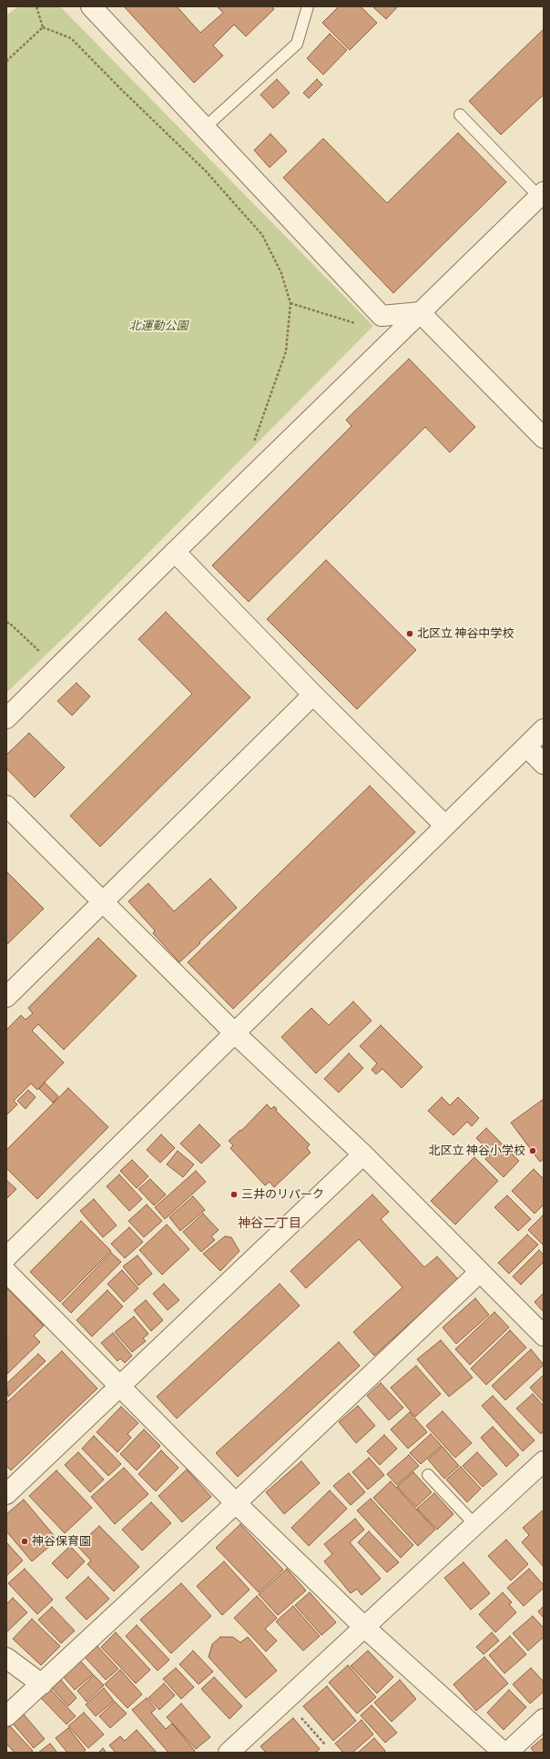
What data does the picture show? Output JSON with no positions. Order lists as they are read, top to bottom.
{
  "districts": ["神谷二丁目"],
  "parks": ["北運動公園"],
  "places": [
    "北区立 神谷中学校",
    "北区立 神谷小学校",
    "三井のリパーク",
    "神谷保育園"
  ]
}
